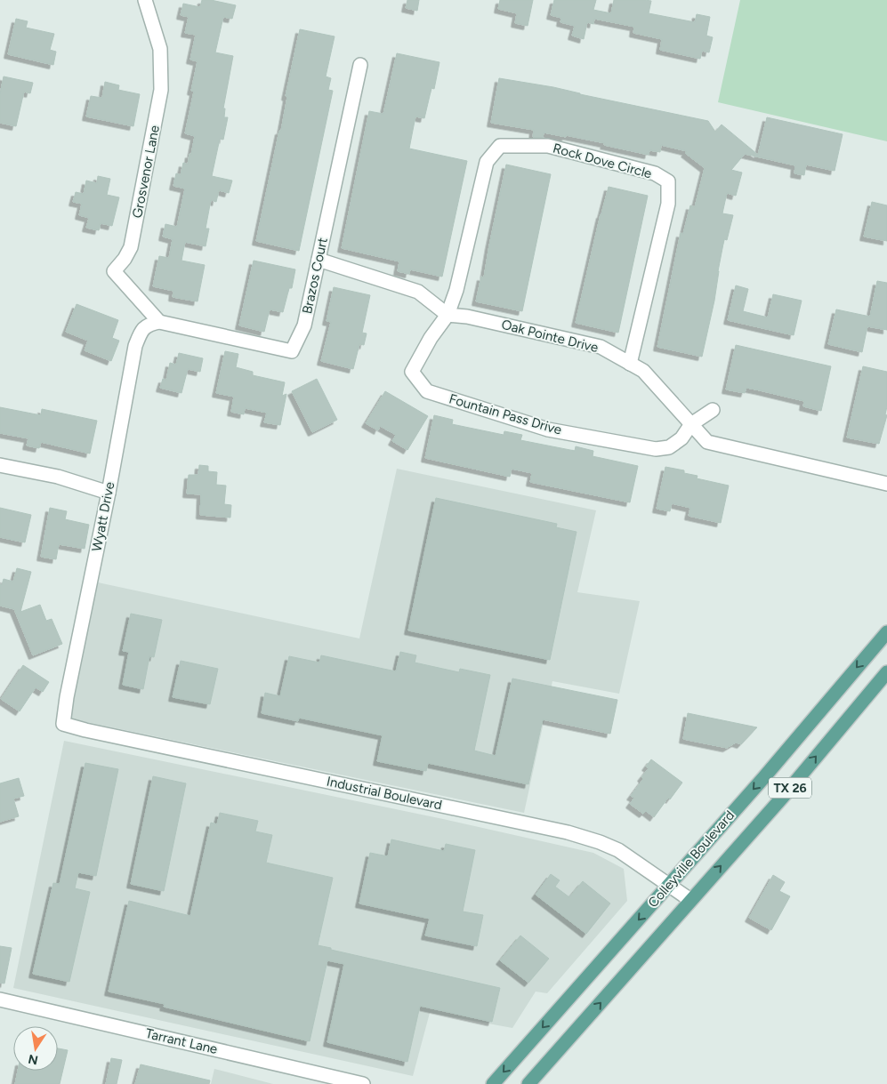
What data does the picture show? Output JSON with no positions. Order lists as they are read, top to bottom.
{
  "streets": {
    "main road": ["TX 26", "Colleyville Boulevard"],
    "street": [
      "Rock Dove Circle",
      "Grosvenor Lane",
      "Brazos Court",
      "Oak Pointe Drive",
      "Fountain Pass Drive",
      "Wyatt Drive",
      "Industrial Boulevard",
      "Tarrant Lane"
    ]
  },
  "crossings": [
    ["Rock Dove Circle", "Oak Pointe Drive"],
    ["Rock Dove Circle", "Fountain Pass Drive"],
    ["Grosvenor Lane", "Brazos Court"],
    ["Grosvenor Lane", "Wyatt Drive"],
    ["Brazos Court", "Wyatt Drive"],
    ["Oak Pointe Drive", "Fountain Pass Drive"],
    ["Wyatt Drive", "Industrial Boulevard"],
    ["Industrial Boulevard", "Colleyville Boulevard"]
  ],
  "north": "bottom"
}
